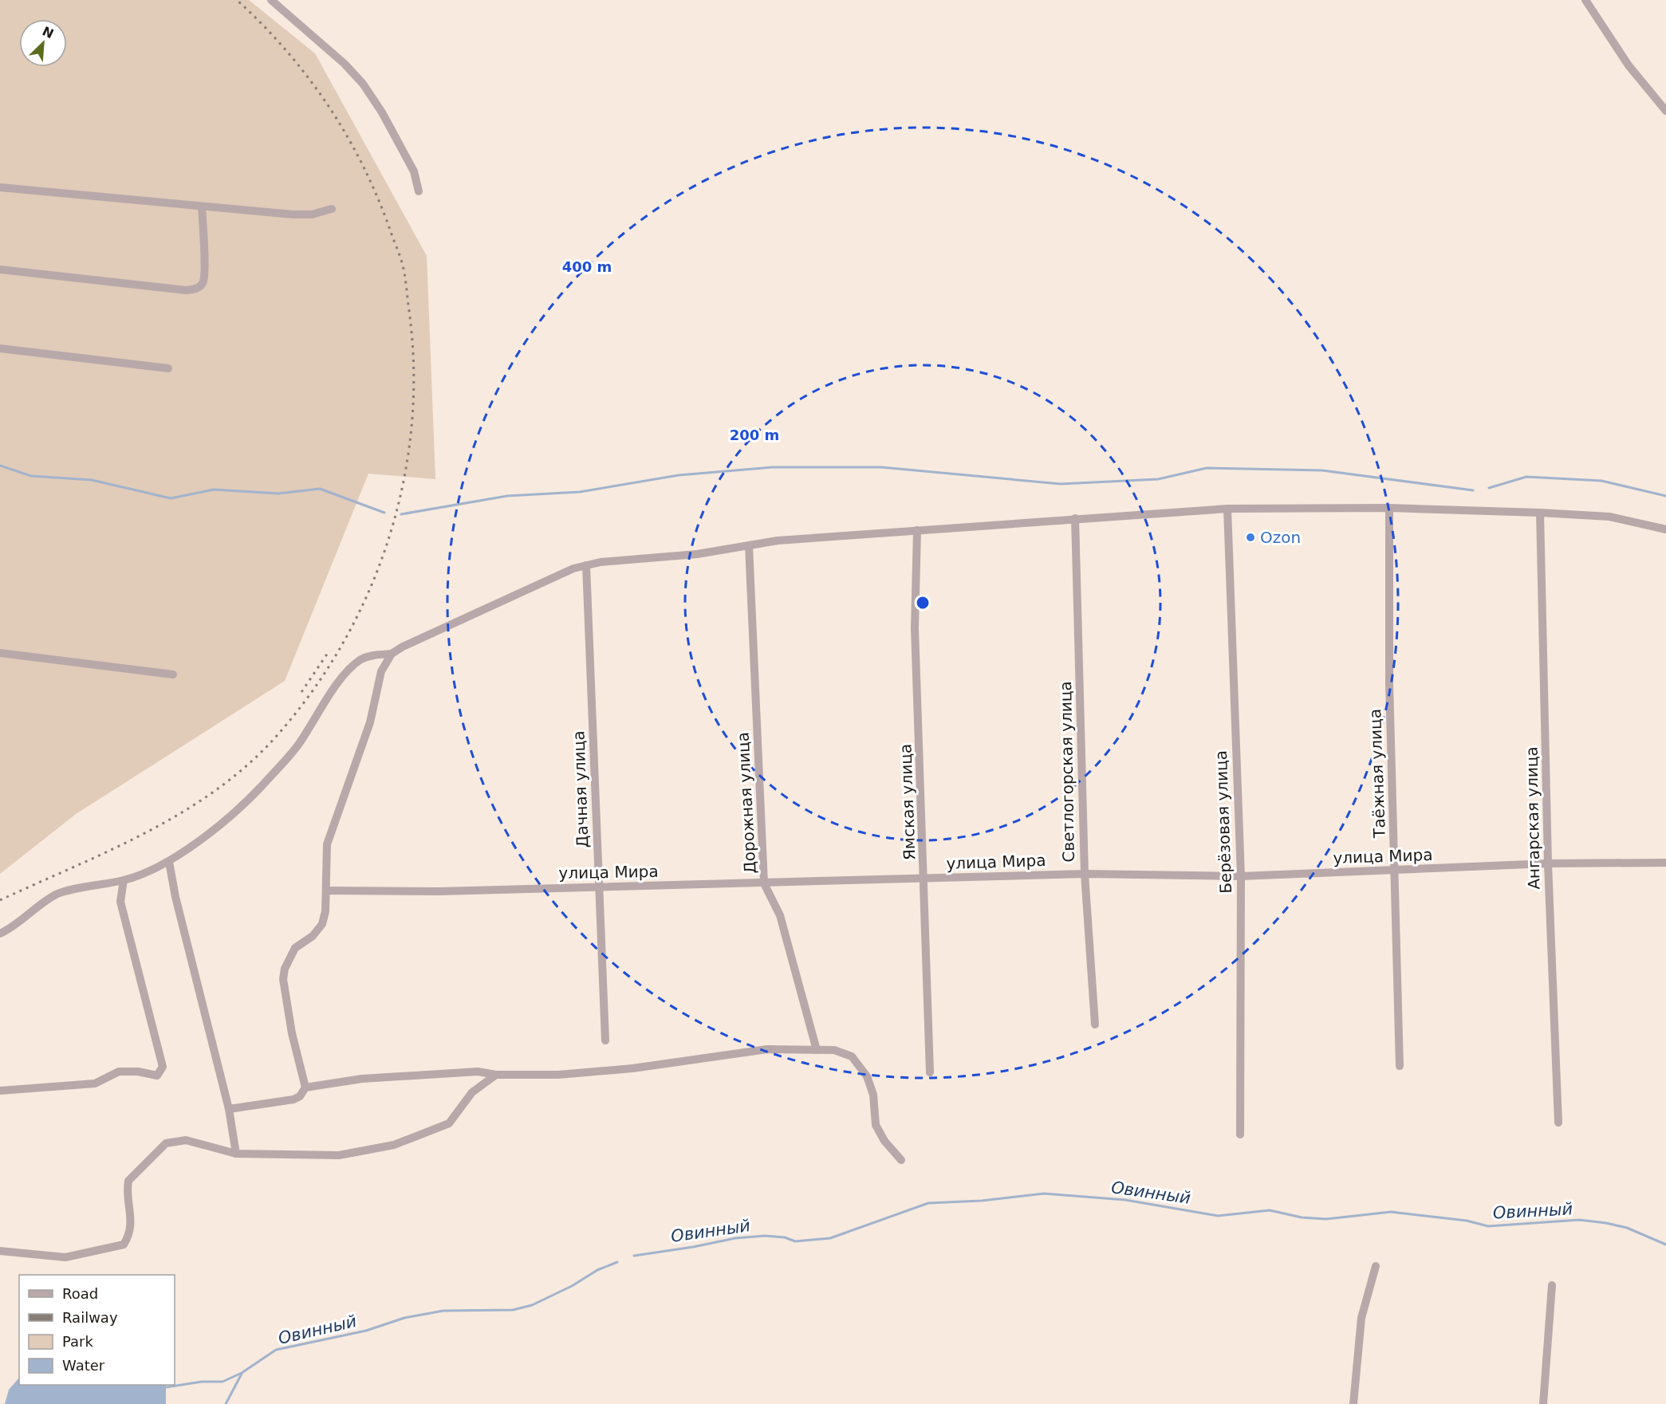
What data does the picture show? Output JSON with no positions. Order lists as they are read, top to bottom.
{
  "streets": {
    "street": [
      "Светлогорская улица",
      "Таёжная улица",
      "Дачная улица",
      "Ямская улица",
      "Дорожная улица",
      "Ангарская улица",
      "Берёзовая улица",
      "улица Мира"
    ]
  },
  "crossings": [
    ["Светлогорская улица", "улица Мира"],
    ["Таёжная улица", "улица Мира"],
    ["Дачная улица", "улица Мира"],
    ["Ямская улица", "улица Мира"],
    ["Дорожная улица", "улица Мира"],
    ["Ангарская улица", "улица Мира"],
    ["Берёзовая улица", "улица Мира"]
  ],
  "water": ["Овинный"],
  "places": ["Ozon"],
  "legend": [
    "Road",
    "Railway",
    "Park",
    "Water"
  ],
  "north": "top right",
  "rings": ["400 m", "200 m"]
}
